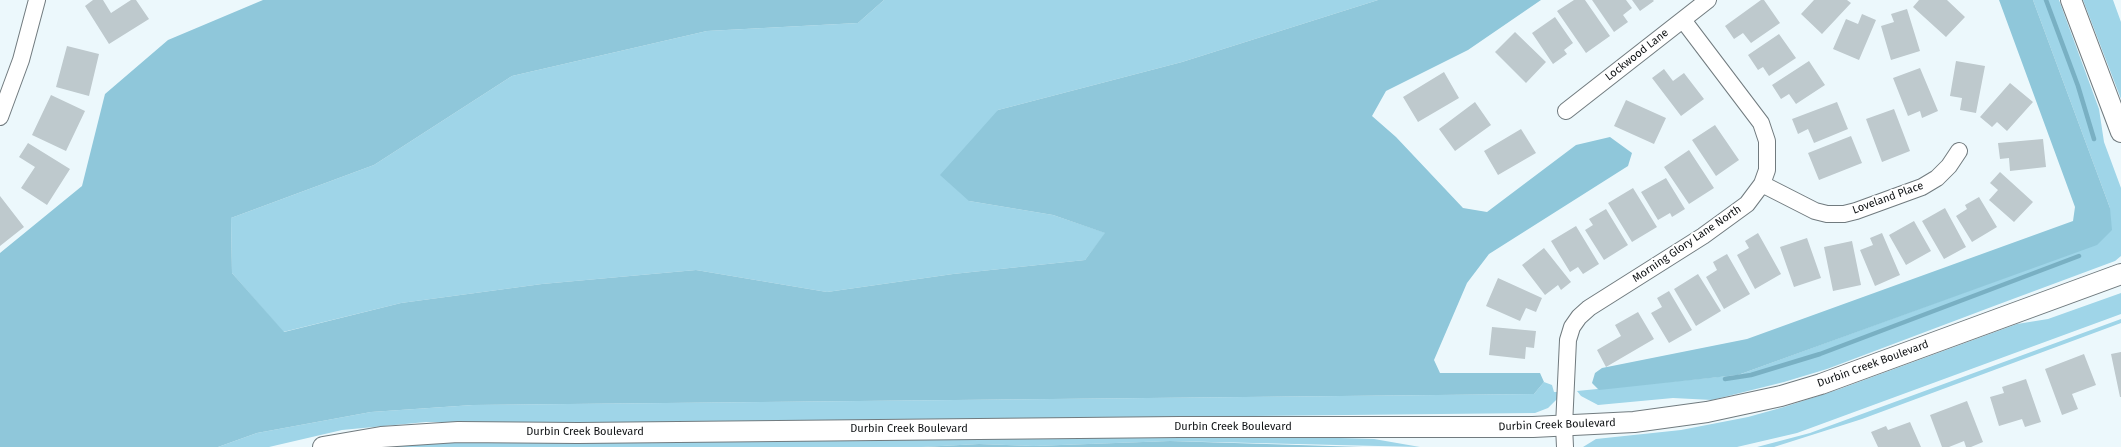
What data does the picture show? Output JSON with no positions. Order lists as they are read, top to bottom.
{
  "streets": {
    "street": [
      "Lockwood Lane",
      "Loveland Place",
      "Morning Glory Lane North",
      "Durbin Creek Boulevard"
    ]
  },
  "crossings": [
    ["Lockwood Lane", "Morning Glory Lane North"],
    ["Loveland Place", "Morning Glory Lane North"],
    ["Morning Glory Lane North", "Durbin Creek Boulevard"]
  ]
}
